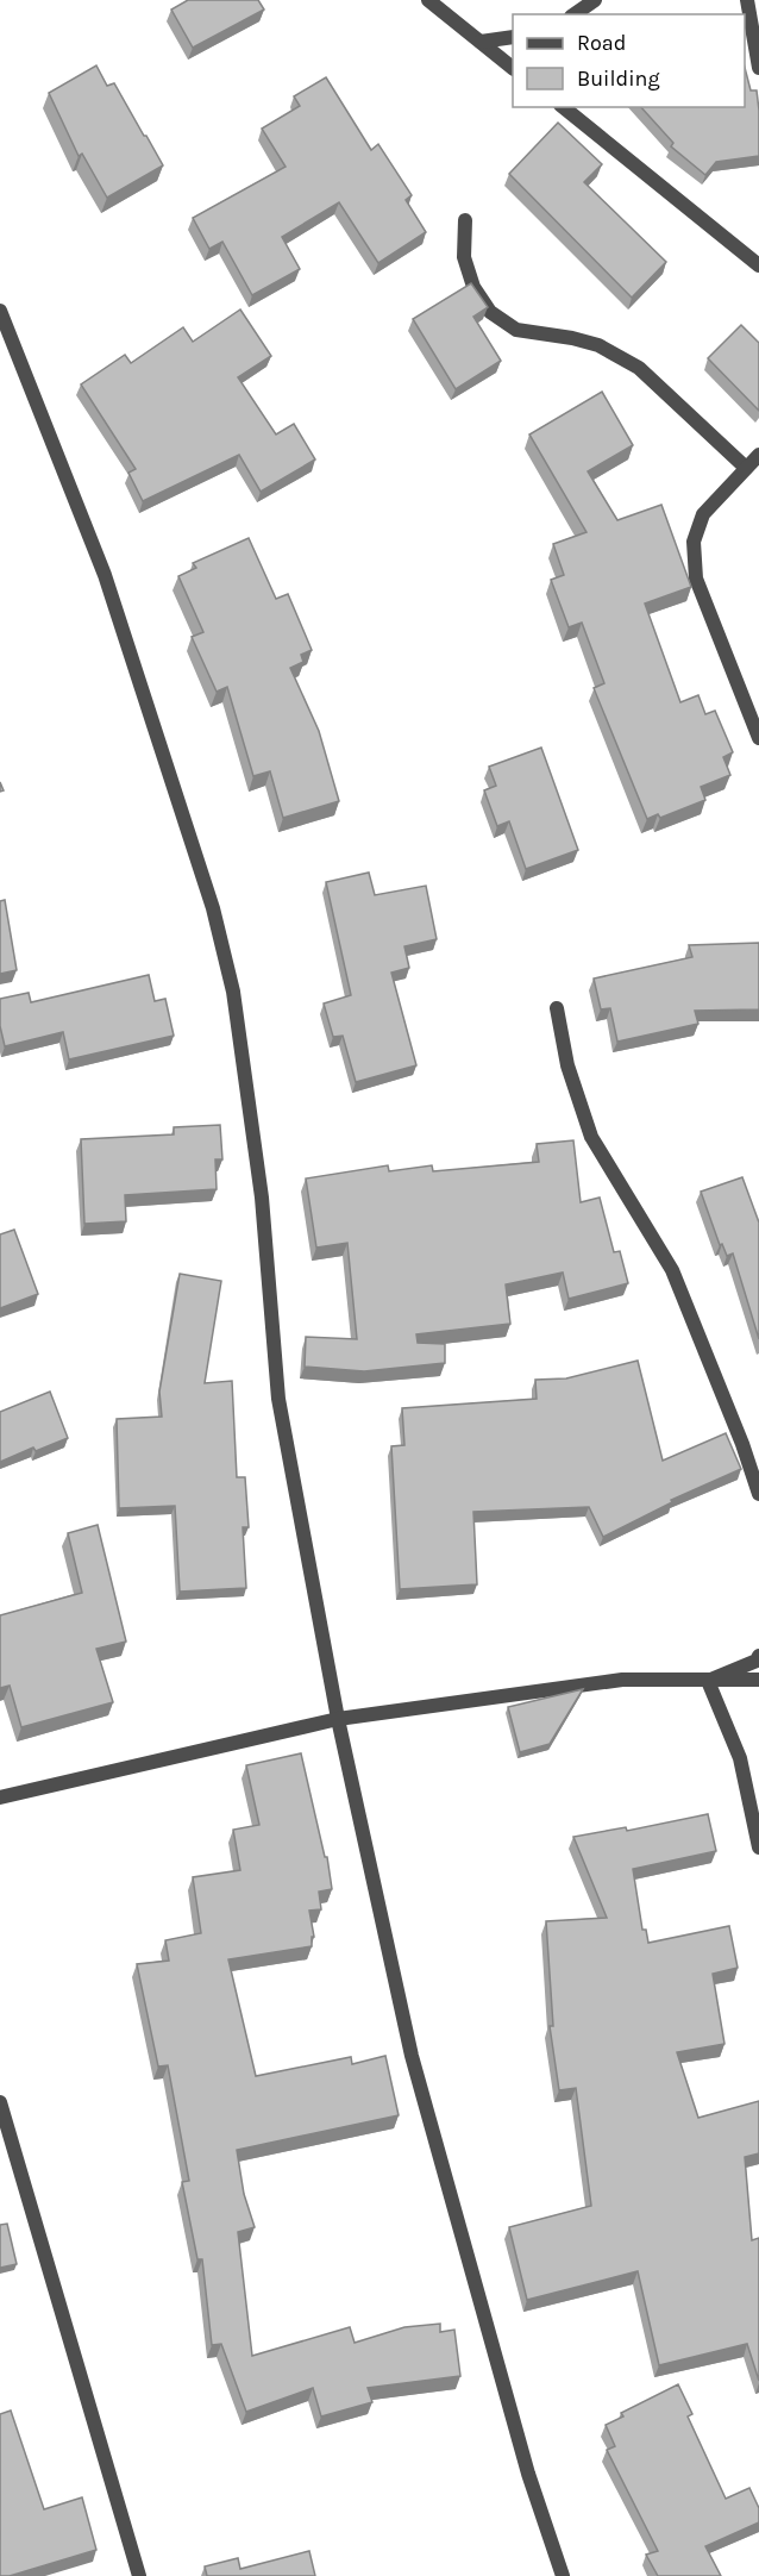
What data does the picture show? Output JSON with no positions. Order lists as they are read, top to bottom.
{
  "legend": ["Road", "Building"]
}
